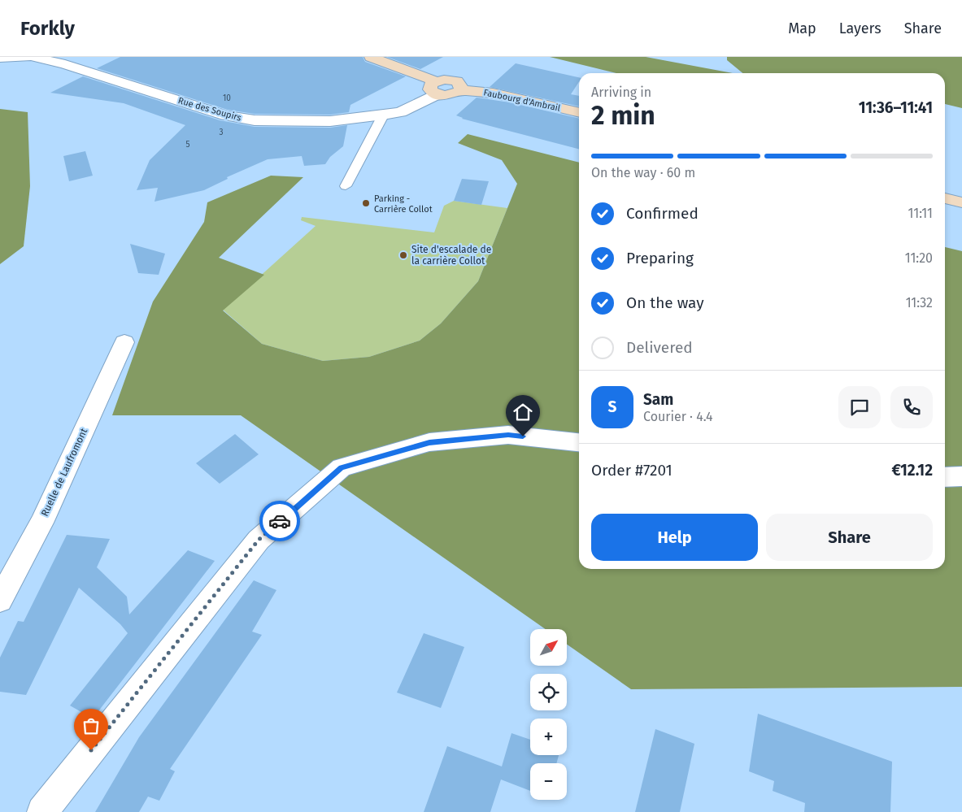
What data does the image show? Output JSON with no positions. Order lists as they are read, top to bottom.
{
  "streets": {
    "main road": ["Faubourg d'Ambrail"],
    "street": ["Rue des Soupirs", "Ruelle de Laufromont"]
  },
  "crossings": [
    ["Faubourg d'Ambrail", "Rue des Soupirs"]
  ],
  "places": ["Parking - Carrière Collot", "Site d'escalade de la carrière Collot"],
  "house_numbers": ["10", "3", "5"],
  "north": "top right",
  "page": {
    "header": "Forkly",
    "nav": ["Map", "Layers", "Share"],
    "heading": ["2 min", "Arriving in", "11:36–11:41"],
    "panel": [
      "Sam",
      "Courier · 4.4",
      "Order #7201",
      "€12.12"
    ],
    "bar": "On the way · 60 m",
    "list": [
      ["Confirmed", "11:11"],
      ["Preparing", "11:20"],
      ["On the way", "11:32"],
      "Delivered"
    ],
    "round": "S",
    "buttons": ["Help", "Share"],
    "map_buttons": ["+", "−"]
  }
}
